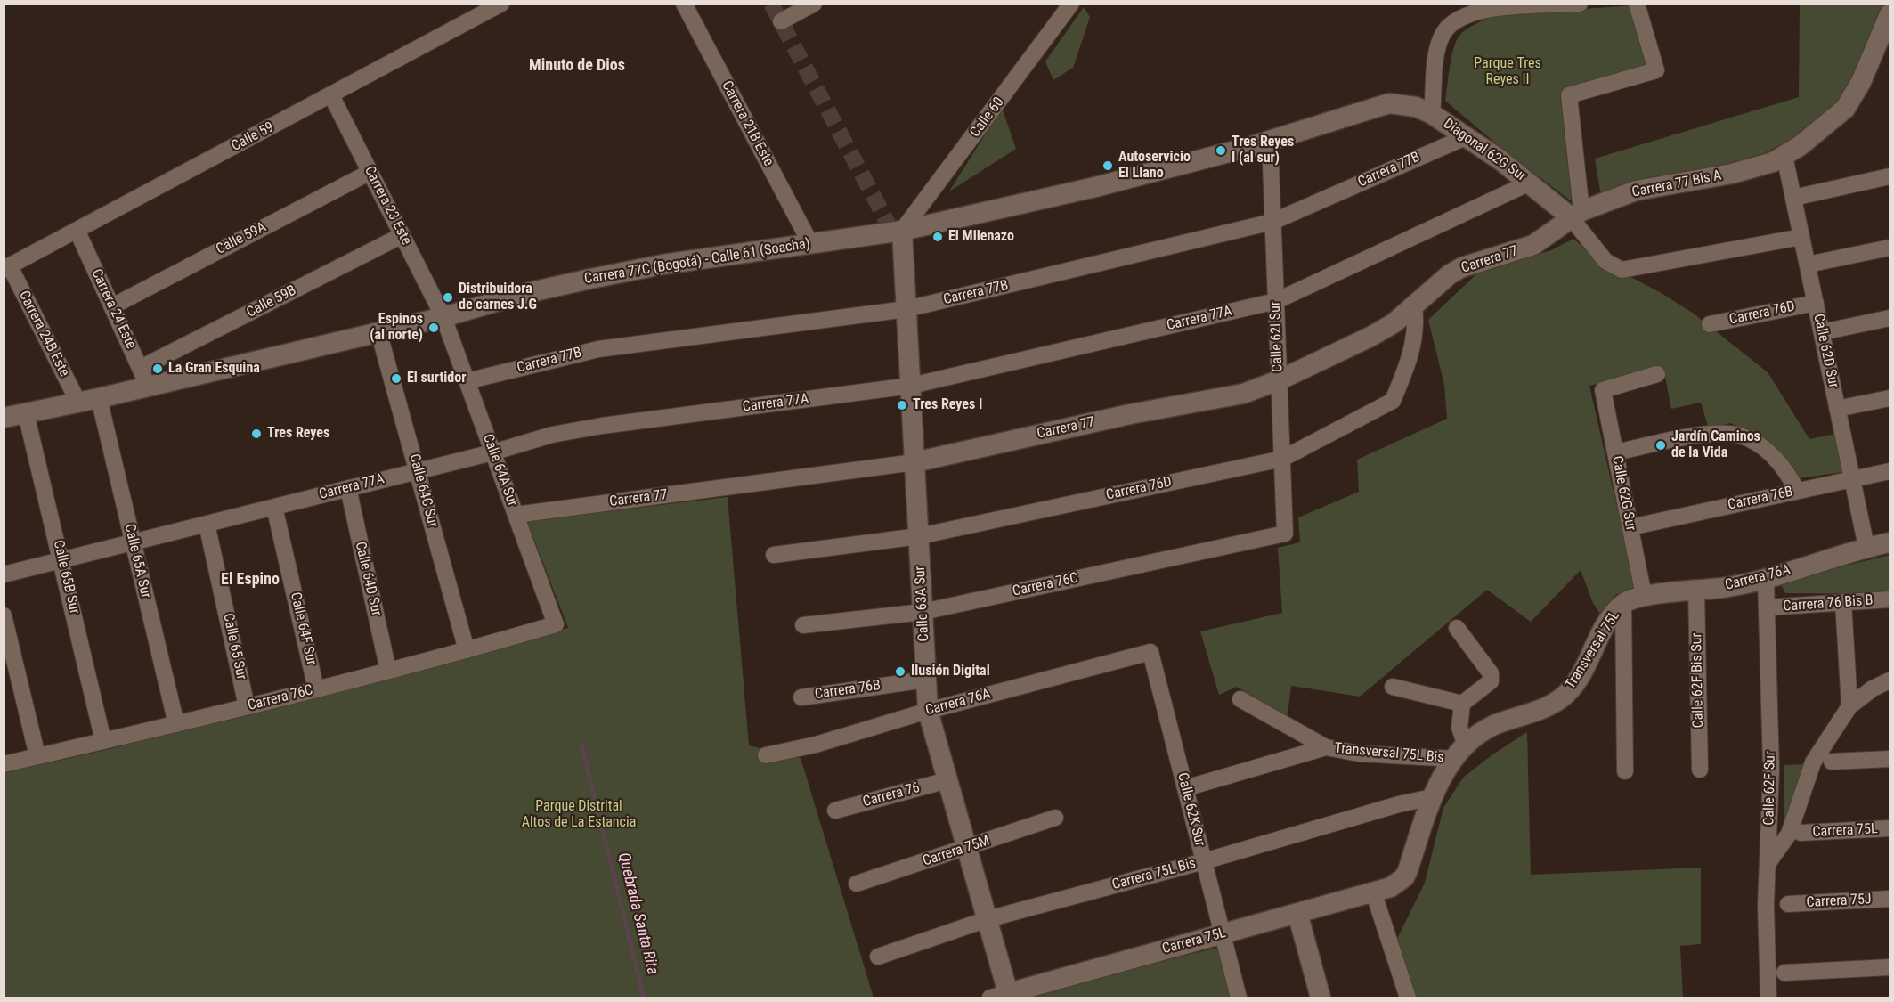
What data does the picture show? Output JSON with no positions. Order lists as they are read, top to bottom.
{
  "streets": {
    "street": [
      "Calle 60",
      "Carrera 21B Este",
      "Calle 59",
      "Diagonal 62G Sur",
      "Carrera 77B",
      "Carrera 77 Bis A",
      "Carrera 23 Este",
      "Calle 59A",
      "Carrera 77",
      "Carrera 77C (Bogotá) - Calle 61 (Soacha)",
      "Calle 59B",
      "Carrera 24 Este",
      "Carrera 76D",
      "Carrera 77A",
      "Carrera 24B Este",
      "Calle 62I Sur",
      "Calle 62D Sur",
      "Calle 64A Sur",
      "Calle 64C Sur",
      "Calle 62G Sur",
      "Carrera 76B",
      "Calle 65A Sur",
      "Calle 65B Sur",
      "Carrera 76A",
      "Calle 64D Sur",
      "Carrera 76C",
      "Calle 63A Sur",
      "Carrera 76 Bis B",
      "Calle 64F Sur",
      "Calle 65 Sur",
      "Transversal 75L",
      "Calle 62F Bis Sur",
      "Transversal 75L Bis",
      "Calle 62F Sur",
      "Carrera 76",
      "Calle 62K Sur",
      "Carrera 75L",
      "Carrera 75M",
      "Carrera 75L Bis",
      "Carrera 75J"
    ]
  },
  "crossings": [
    ["Calle 60", "Carrera 77C (Bogotá) - Calle 61 (Soacha)"],
    ["Calle 60", "Calle 63A Sur"],
    ["Carrera 21B Este", "Carrera 77C (Bogotá) - Calle 61 (Soacha)"],
    ["Calle 59", "Carrera 23 Este"],
    ["Calle 59", "Carrera 24 Este"],
    ["Calle 59", "Carrera 24B Este"],
    ["Diagonal 62G Sur", "Carrera 77B"],
    ["Diagonal 62G Sur", "Carrera 77 Bis A"],
    ["Diagonal 62G Sur", "Carrera 77"],
    ["Diagonal 62G Sur", "Carrera 77C (Bogotá) - Calle 61 (Soacha)"],
    ["Diagonal 62G Sur", "Carrera 77A"],
    ["Carrera 77B", "Calle 62I Sur"],
    ["Carrera 77B", "Calle 64A Sur"],
    ["Carrera 77B", "Calle 63A Sur"],
    ["Carrera 77 Bis A", "Carrera 77"],
    ["Carrera 77 Bis A", "Calle 62D Sur"],
    ["Carrera 23 Este", "Calle 59A"],
    ["Carrera 23 Este", "Carrera 77C (Bogotá) - Calle 61 (Soacha)"],
    ["Carrera 23 Este", "Calle 59B"],
    ["Carrera 23 Este", "Calle 64A Sur"],
    ["Calle 59A", "Carrera 24 Este"],
    ["Carrera 77", "Carrera 76D"],
    ["Carrera 77", "Calle 62I Sur"],
    ["Carrera 77", "Calle 64A Sur"],
    ["Carrera 77", "Calle 63A Sur"],
    ["Carrera 77C (Bogotá) - Calle 61 (Soacha)", "Calle 59B"],
    ["Carrera 77C (Bogotá) - Calle 61 (Soacha)", "Carrera 24 Este"],
    ["Carrera 77C (Bogotá) - Calle 61 (Soacha)", "Carrera 24B Este"],
    ["Carrera 77C (Bogotá) - Calle 61 (Soacha)", "Calle 62I Sur"],
    ["Carrera 77C (Bogotá) - Calle 61 (Soacha)", "Calle 64A Sur"],
    ["Carrera 77C (Bogotá) - Calle 61 (Soacha)", "Calle 64C Sur"],
    ["Carrera 77C (Bogotá) - Calle 61 (Soacha)", "Calle 65A Sur"],
    ["Carrera 77C (Bogotá) - Calle 61 (Soacha)", "Calle 65B Sur"],
    ["Carrera 77C (Bogotá) - Calle 61 (Soacha)", "Calle 63A Sur"],
    ["Calle 59B", "Carrera 24 Este"],
    ["Carrera 76D", "Calle 62I Sur"],
    ["Carrera 76D", "Calle 62D Sur"],
    ["Carrera 76D", "Calle 63A Sur"],
    ["Carrera 77A", "Calle 62I Sur"],
    ["Carrera 77A", "Calle 64A Sur"],
    ["Carrera 77A", "Calle 64C Sur"],
    ["Carrera 77A", "Calle 65A Sur"],
    ["Carrera 77A", "Calle 65B Sur"],
    ["Carrera 77A", "Calle 64D Sur"],
    ["Carrera 77A", "Calle 63A Sur"],
    ["Carrera 77A", "Calle 64F Sur"],
    ["Carrera 77A", "Calle 65 Sur"],
    ["Calle 62I Sur", "Carrera 76C"],
    ["Calle 62D Sur", "Carrera 76B"],
    ["Calle 62D Sur", "Carrera 76A"],
    ["Calle 64A Sur", "Carrera 76C"],
    ["Calle 64C Sur", "Carrera 76C"],
    ["Calle 62G Sur", "Carrera 76B"],
    ["Calle 62G Sur", "Carrera 76A"],
    ["Carrera 76B", "Calle 63A Sur"],
    ["Calle 65A Sur", "Carrera 76C"],
    ["Calle 65B Sur", "Carrera 76C"],
    ["Carrera 76A", "Calle 63A Sur"],
    ["Carrera 76A", "Transversal 75L"],
    ["Carrera 76A", "Calle 62F Bis Sur"],
    ["Carrera 76A", "Calle 62F Sur"],
    ["Carrera 76A", "Calle 62K Sur"],
    ["Calle 64D Sur", "Carrera 76C"],
    ["Carrera 76C", "Calle 63A Sur"],
    ["Carrera 76C", "Calle 64F Sur"],
    ["Carrera 76C", "Calle 65 Sur"],
    ["Calle 63A Sur", "Carrera 76"],
    ["Calle 63A Sur", "Carrera 75L"],
    ["Calle 63A Sur", "Carrera 75M"],
    ["Calle 63A Sur", "Carrera 75L Bis"],
    ["Carrera 76 Bis B", "Calle 62F Sur"],
    ["Transversal 75L", "Transversal 75L Bis"],
    ["Calle 62K Sur", "Carrera 75L"],
    ["Calle 62K Sur", "Carrera 75L Bis"],
    ["Carrera 75L", "Carrera 75L Bis"]
  ],
  "districts": ["Minuto de Dios", "El Espino"],
  "water": ["Quebrada Santa Rita"],
  "parks": ["Parque Tres Reyes II", "Parque Distrital Altos de La Estancia"],
  "places": [
    "Tres Reyes I (al sur)",
    "Autoservicio El Llano",
    "El Milenazo",
    "Distribuidora de carnes J.G",
    "Espinos (al norte)",
    "La Gran Esquina",
    "El surtidor",
    "Tres Reyes I",
    "Tres Reyes",
    "Jardín Caminos de la Vida",
    "Ilusión Digital"
  ]
}
